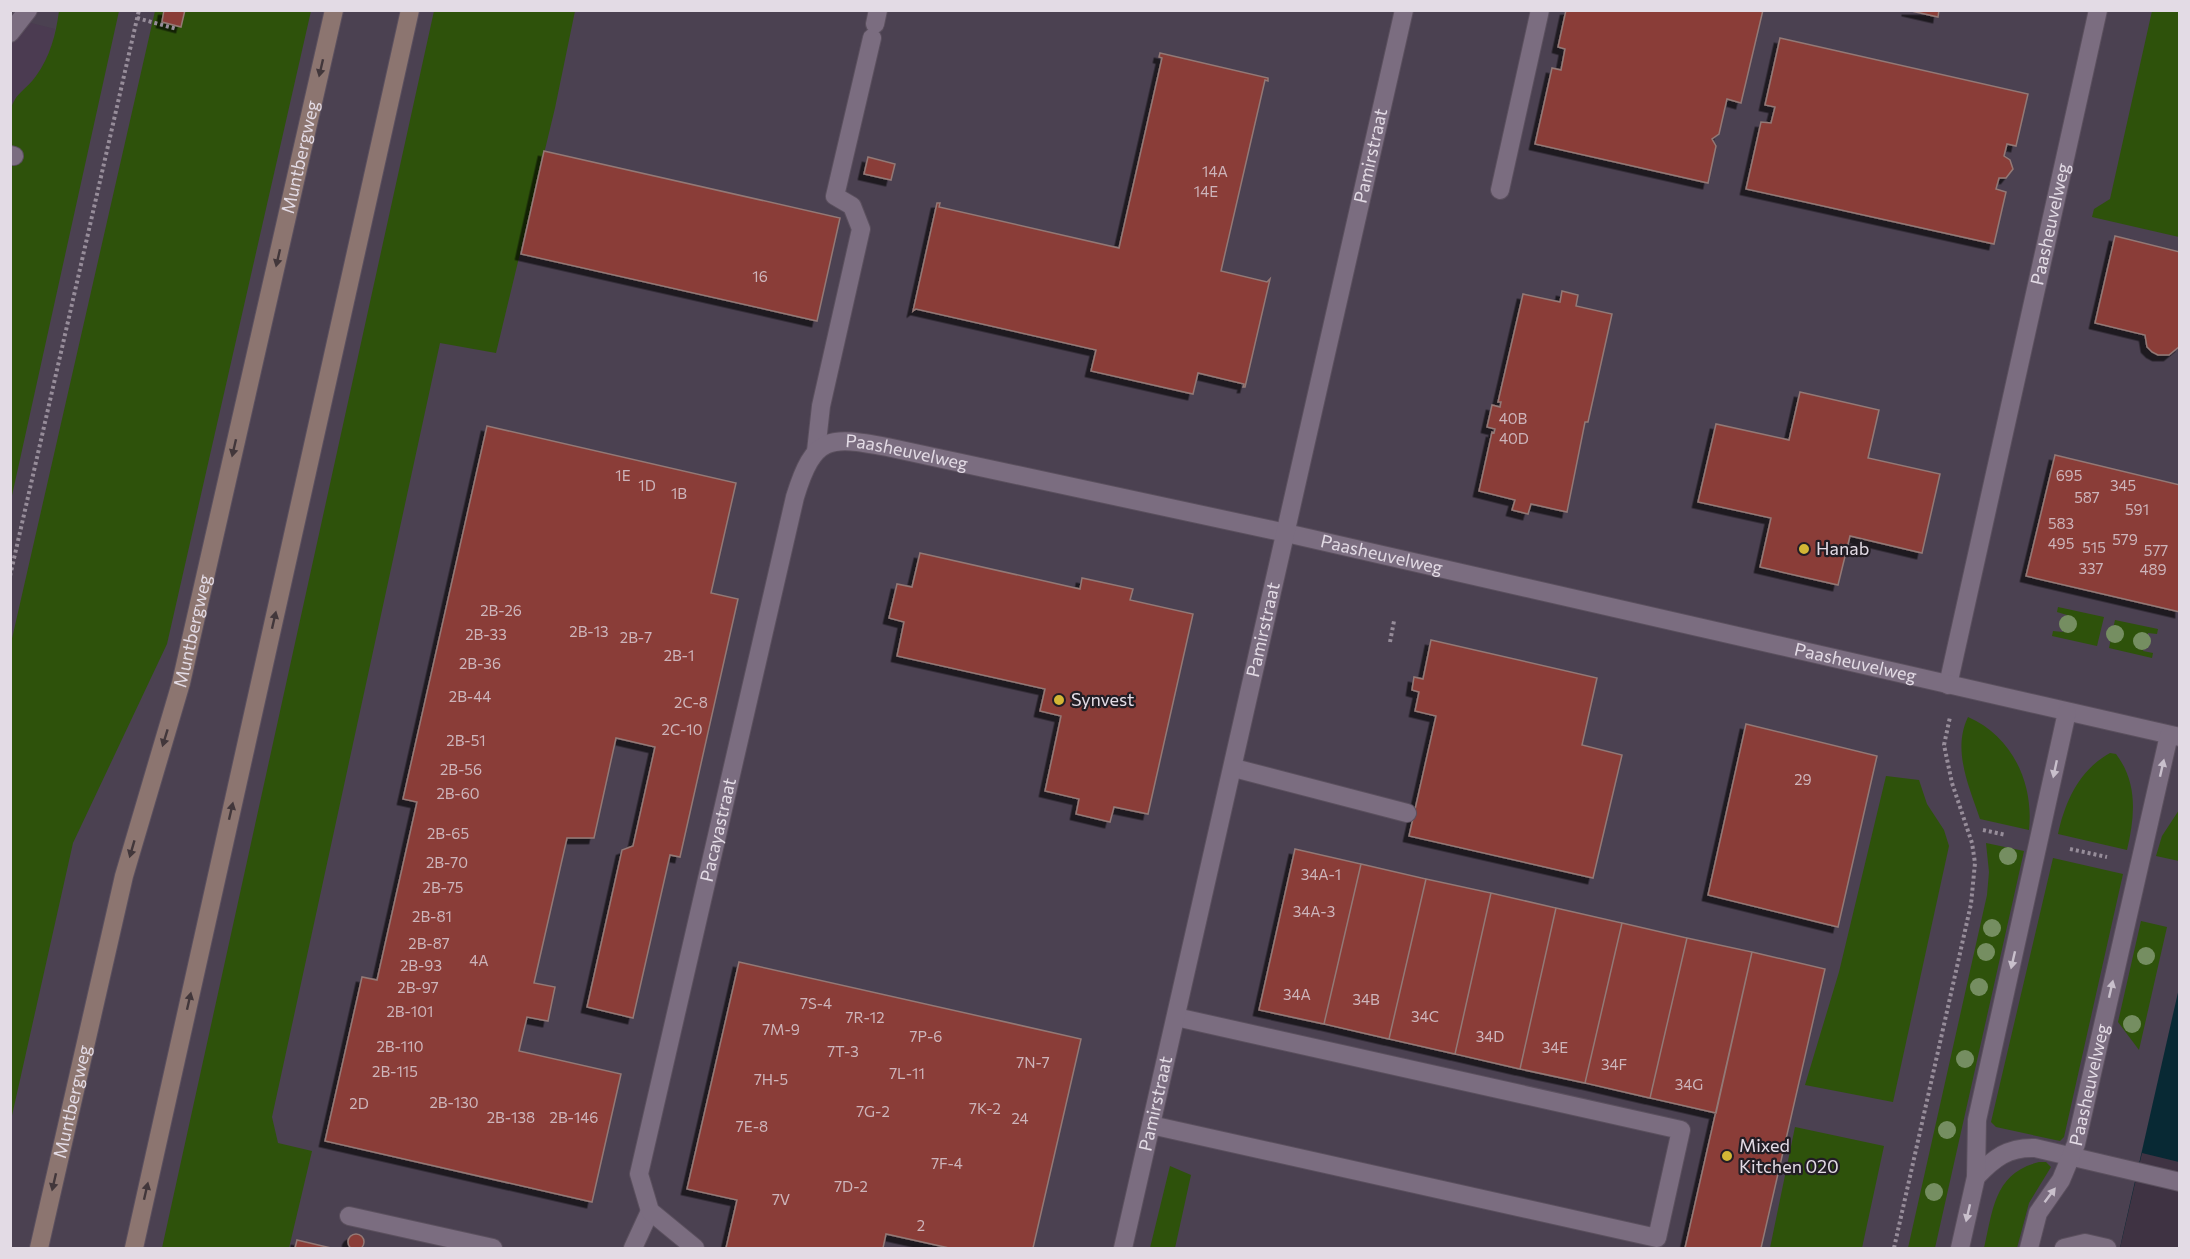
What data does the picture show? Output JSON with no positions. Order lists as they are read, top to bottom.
{
  "streets": {
    "main road": ["Muntbergweg"],
    "street": ["Pamirstraat", "Paasheuvelweg", "Pacayastraat"]
  },
  "crossings": [
    ["Pamirstraat", "Paasheuvelweg"],
    ["Paasheuvelweg", "Pacayastraat"]
  ],
  "places": ["Hanab", "Synvest", "Mixed Kitchen 020"],
  "house_numbers": [
    "14A",
    "14E",
    "16",
    "40B",
    "40D",
    "1E",
    "695",
    "1D",
    "345",
    "1B",
    "587",
    "591",
    "583",
    "579",
    "495",
    "515",
    "577",
    "337",
    "489",
    "2B-26",
    "2B-13",
    "2B-33",
    "2B-7",
    "2B-1",
    "2B-36",
    "2B-44",
    "2C-8",
    "2C-10",
    "2B-51",
    "2B-56",
    "29",
    "2B-60",
    "2B-65",
    "2B-70",
    "34A-1",
    "2B-75",
    "34A-3",
    "2B-81",
    "2B-87",
    "4A",
    "2B-93",
    "2B-97",
    "34A",
    "34B",
    "7S-4",
    "2B-101",
    "34C",
    "7R-12",
    "7M-9",
    "7P-6",
    "34D",
    "2B-110",
    "34E",
    "7T-3",
    "7N-7",
    "34F",
    "2B-115",
    "7L-11",
    "7H-5",
    "34G",
    "2B-130",
    "2D",
    "7K-2",
    "7G-2",
    "2B-138",
    "2B-146",
    "24",
    "7E-8",
    "7F-4",
    "7D-2",
    "7V",
    "2"
  ]
}
